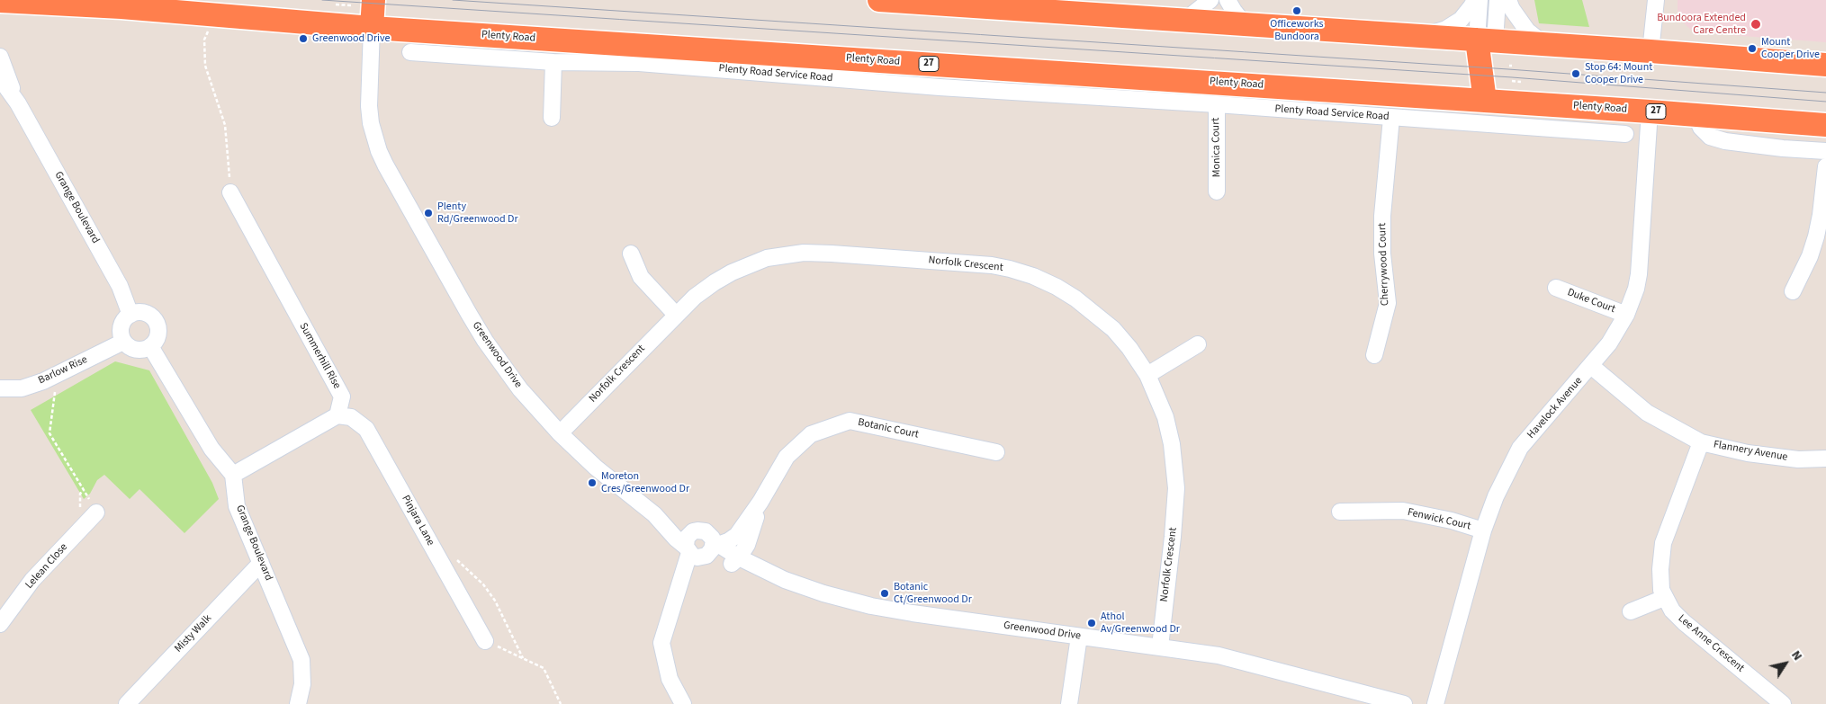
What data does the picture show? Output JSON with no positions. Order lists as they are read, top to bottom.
{
  "streets": {
    "highway": ["Plenty Road", "27"],
    "street": [
      "Plenty Road Service Road",
      "Monica Court",
      "Grange Boulevard",
      "Norfolk Crescent",
      "Cherrywood Court",
      "Duke Court",
      "Greenwood Drive",
      "Summerhill Rise",
      "Barlow Rise",
      "Havelock Avenue",
      "Botanic Court",
      "Flannery Avenue",
      "Fenwick Court",
      "Pinjara Lane",
      "Lelean Close",
      "Misty Walk",
      "Lee Anne Crescent"
    ]
  },
  "crossings": [
    ["Plenty Road", "Plenty Road Service Road"],
    ["Plenty Road", "Greenwood Drive"],
    ["Plenty Road", "Havelock Avenue"],
    ["Plenty Road Service Road", "Monica Court"],
    ["Plenty Road Service Road", "Cherrywood Court"],
    ["Grange Boulevard", "Barlow Rise"],
    ["Grange Boulevard", "Misty Walk"],
    ["Norfolk Crescent", "Greenwood Drive"],
    ["Duke Court", "Havelock Avenue"],
    ["Greenwood Drive", "Botanic Court"],
    ["Summerhill Rise", "Pinjara Lane"],
    ["Havelock Avenue", "Flannery Avenue"],
    ["Havelock Avenue", "Fenwick Court"],
    ["Flannery Avenue", "Lee Anne Crescent"]
  ],
  "places": [
    "Officeworks Bundoora",
    "Bundoora Extended Care Centre",
    "Greenwood Drive",
    "Mount Cooper Drive",
    "Stop 64: Mount Cooper Drive",
    "Plenty Rd/Greenwood Dr",
    "Moreton Cres/Greenwood Dr",
    "Botanic Ct/Greenwood Dr",
    "Athol Av/Greenwood Dr"
  ],
  "north": "top right"
}
